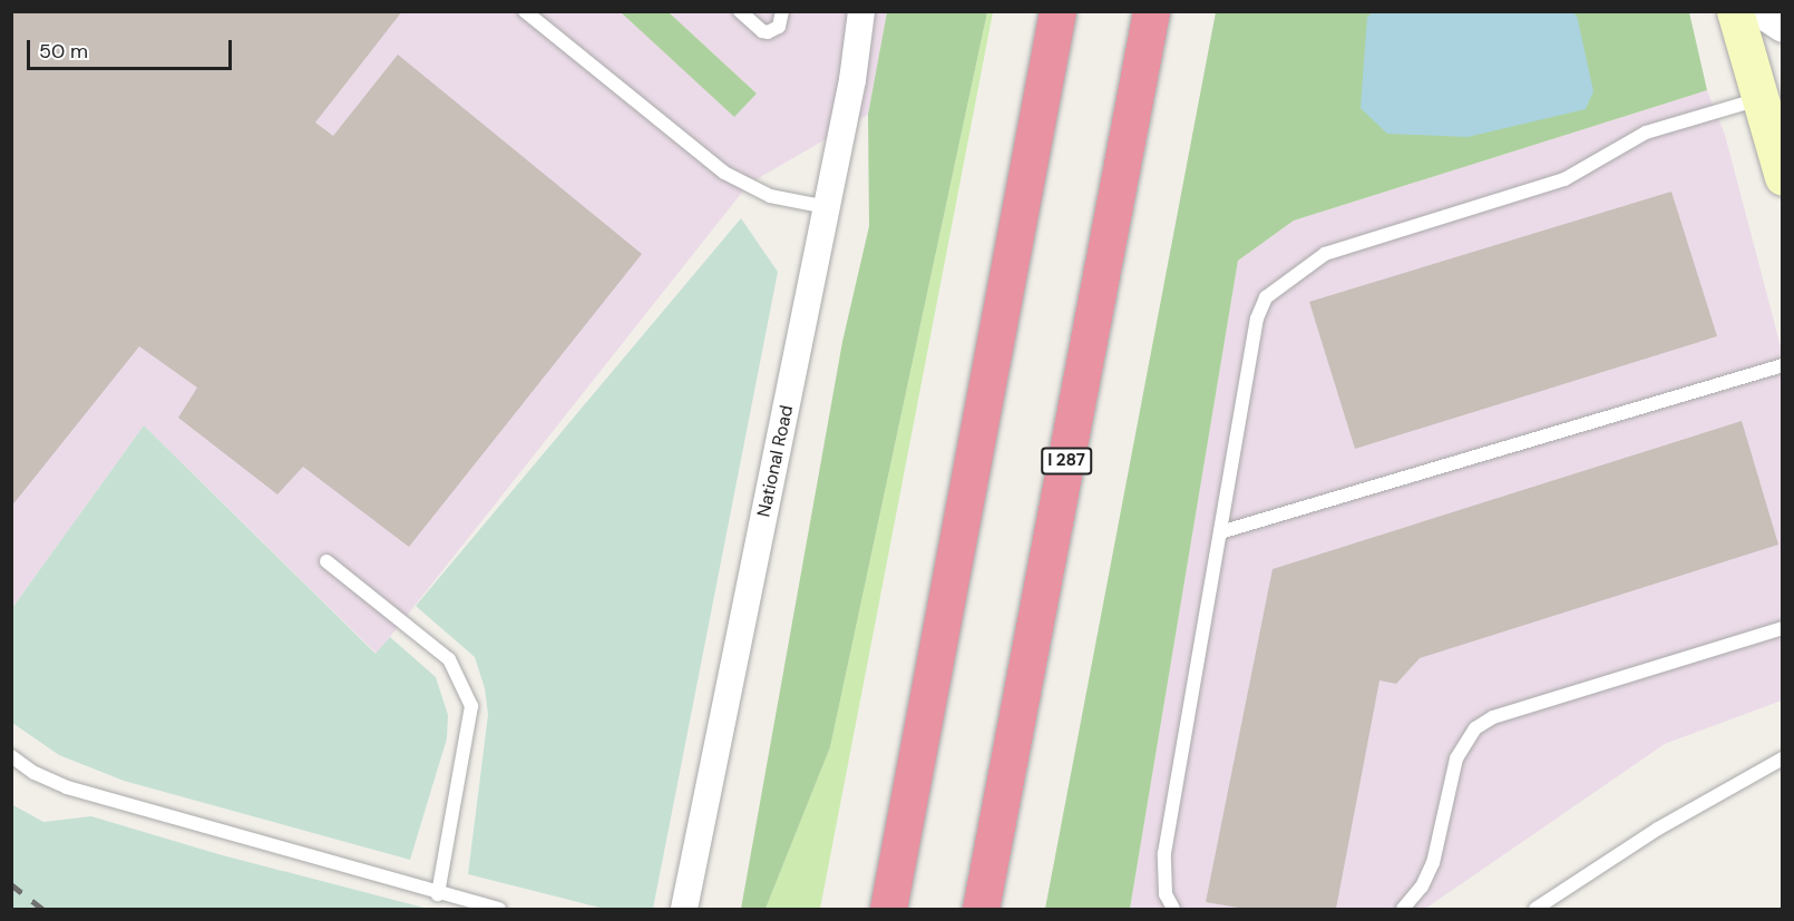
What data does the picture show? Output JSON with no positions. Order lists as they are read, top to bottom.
{
  "streets": {
    "highway": ["I 287"],
    "street": ["National Road"]
  },
  "scale_bar": "50 m"
}
